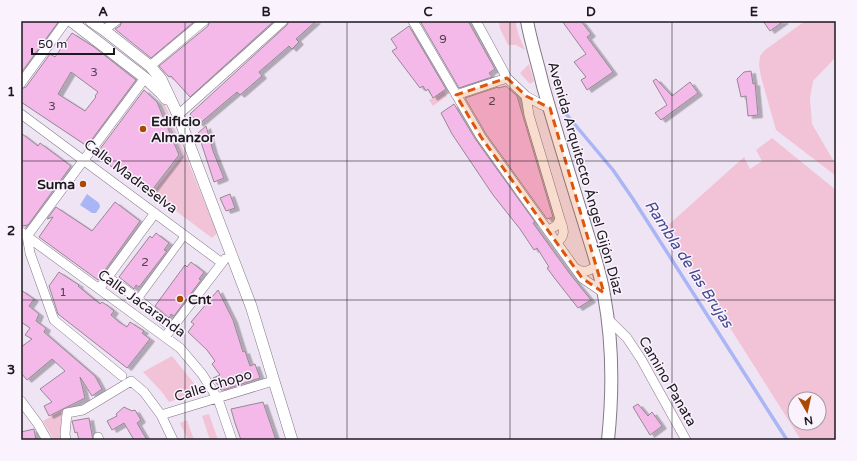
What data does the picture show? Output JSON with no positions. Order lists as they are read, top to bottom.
{
  "streets": {
    "main road": ["Avenida Arquitecto Ángel Gijón Díaz"],
    "street": [
      "Calle Madreselva",
      "Calle Jacaranda",
      "Camino Panata",
      "Calle Chopo"
    ]
  },
  "crossings": [
    ["Avenida Arquitecto Ángel Gijón Díaz", "Camino Panata"],
    ["Calle Jacaranda", "Calle Chopo"]
  ],
  "water": ["Rambla de las Brujas"],
  "places": ["Edificio Almanzor", "Suma", "Cnt"],
  "house_numbers": [
    "9",
    "3",
    "2",
    "3",
    "2",
    "1"
  ],
  "scale_bar": "50 m",
  "north": "bottom",
  "grid": {
    "columns": [
      "A",
      "B",
      "C",
      "D",
      "E"
    ],
    "rows": ["1", "2", "3"]
  }
}
